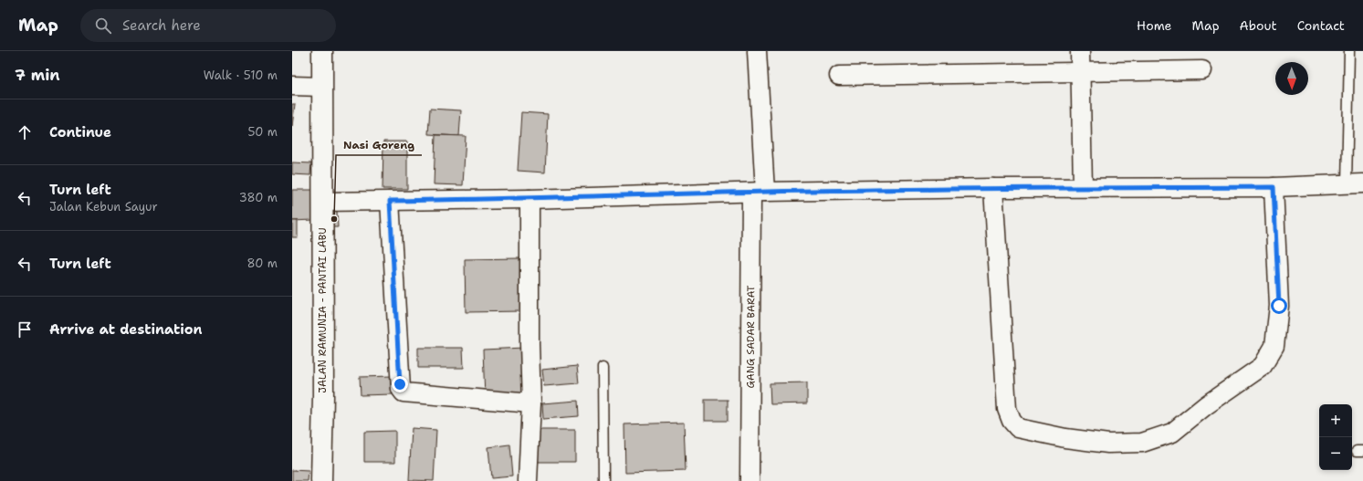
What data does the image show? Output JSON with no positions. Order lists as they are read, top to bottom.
{
  "streets": {
    "main road": ["JALAN RAMUNIA - PANTAI LABU"],
    "street": ["GANG SADAR BARAT"]
  },
  "places": ["Nasi Goreng"],
  "north": "bottom",
  "page": {
    "header": "Map",
    "search": "Search here",
    "nav": [
      "Home",
      "Map",
      "About",
      "Contact"
    ],
    "heading": ["7 min", "Walk · 510 m"],
    "list": [
      ["Continue", "50 m"],
      ["Turn left", "Jalan Kebun Sayur", "380 m"],
      ["Turn left", "80 m"],
      "Arrive at destination"
    ],
    "map_buttons": ["+", "−"]
  }
}
